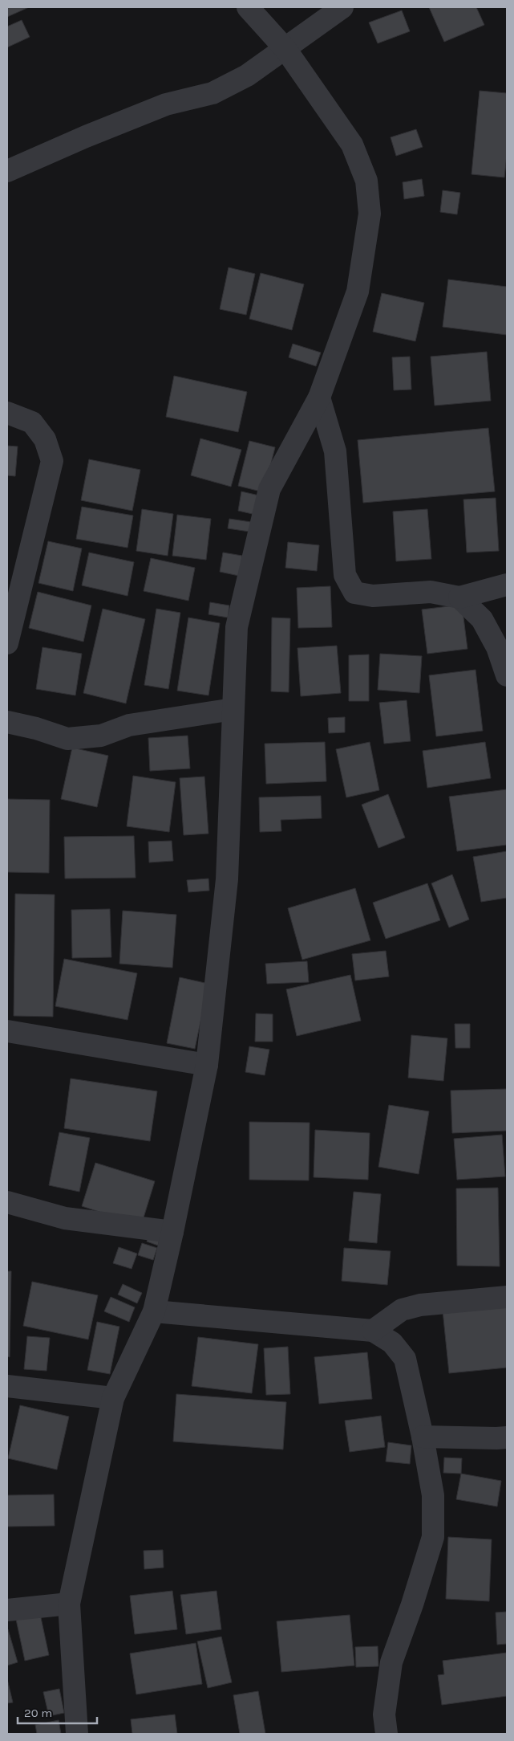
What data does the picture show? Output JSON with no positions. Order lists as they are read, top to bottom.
{
  "scale_bar": "20 m"
}
